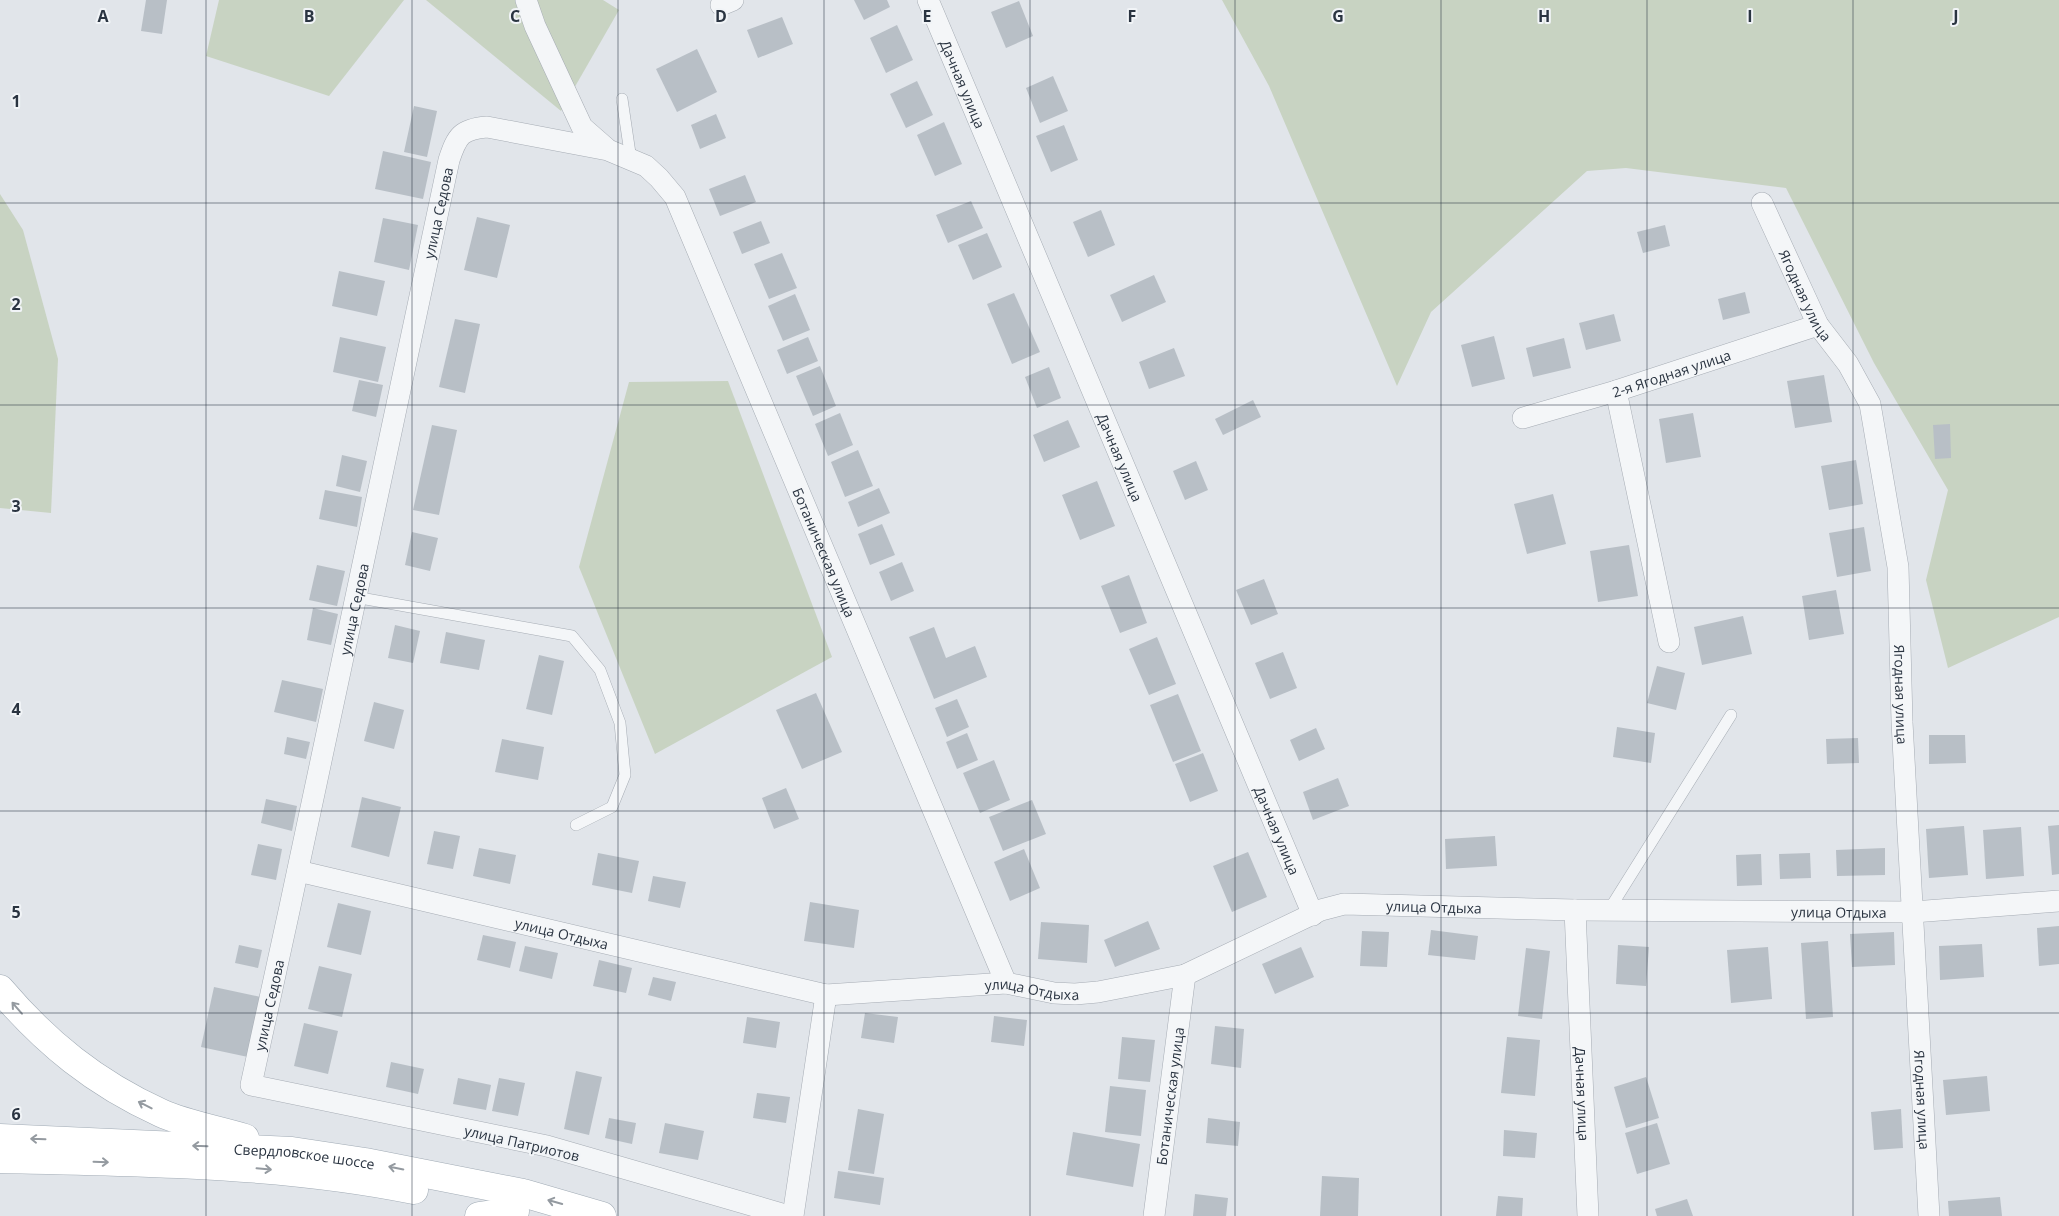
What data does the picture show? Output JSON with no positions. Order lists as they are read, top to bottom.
{
  "streets": {
    "main road": ["Свердловское шоссе"],
    "street": [
      "Дачная улица",
      "улица Седова",
      "Ягодная улица",
      "2-я Ягодная улица",
      "Ботаническая улица",
      "улица Отдыха",
      "улица Патриотов"
    ]
  },
  "crossings": [
    ["Дачная улица", "улица Отдыха"],
    ["улица Седова", "Ботаническая улица"],
    ["улица Седова", "улица Отдыха"],
    ["улица Седова", "улица Патриотов"],
    ["Ягодная улица", "2-я Ягодная улица"],
    ["Ягодная улица", "улица Отдыха"],
    ["Ботаническая улица", "улица Отдыха"]
  ],
  "grid": {
    "columns": [
      "A",
      "B",
      "C",
      "D",
      "E",
      "F",
      "G",
      "H",
      "I",
      "J"
    ],
    "rows": [
      "1",
      "2",
      "3",
      "4",
      "5",
      "6"
    ]
  }
}
